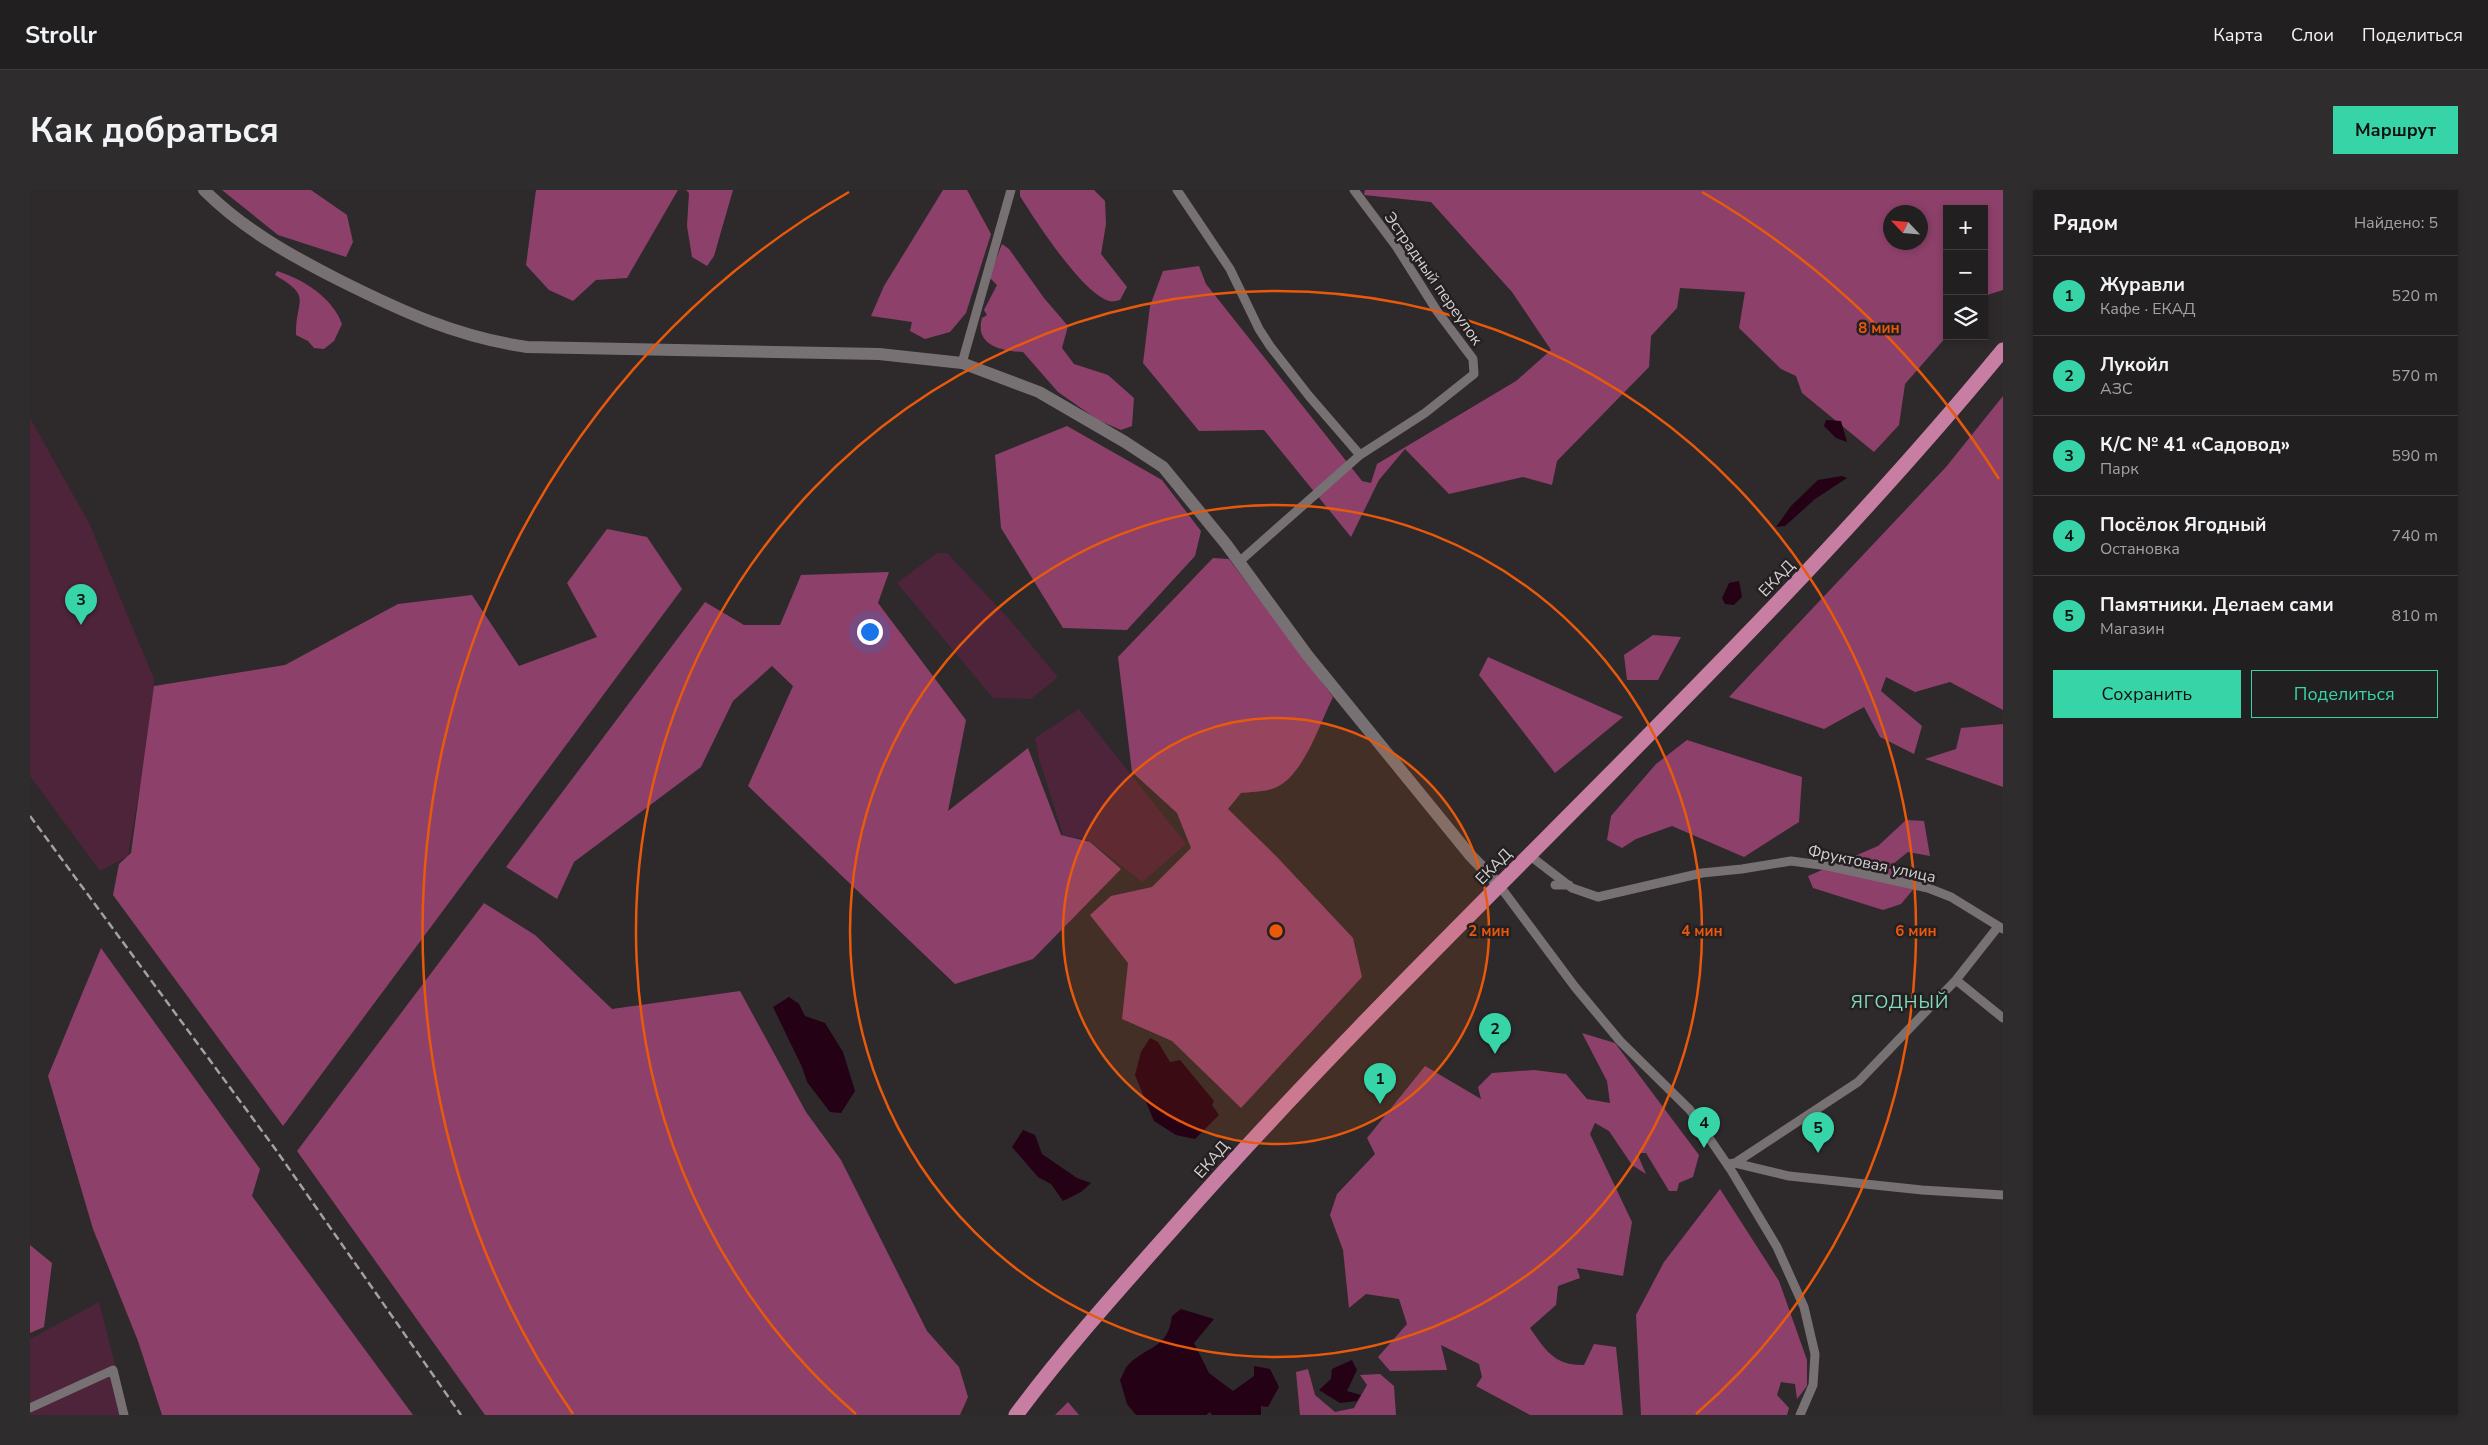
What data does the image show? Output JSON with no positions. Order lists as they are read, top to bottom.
{
  "streets": {
    "highway": ["ЕКАД"],
    "street": ["Эстрадный переулок", "Фруктовая улица"]
  },
  "crossings": [
    ["ЕКАД", "Фруктовая улица"]
  ],
  "districts": ["ЯГОДНЫЙ"],
  "north": "top left",
  "page": {
    "header": "Strollr",
    "nav": ["Карта", "Слои", "Поделиться"],
    "buttons": [
      "Маршрут",
      ["Сохранить", "Поделиться"]
    ],
    "title": "Как добраться",
    "heading": ["Рядом", "Найдено: 5"],
    "map_buttons": ["+", "−"],
    "list": [
      {
        "mark": "1",
        "name": "Журавли",
        "note": "Кафе · ЕКАД",
        "value": "520 m"
      },
      {
        "mark": "2",
        "name": "Лукойл",
        "note": "АЗС",
        "value": "570 m"
      },
      {
        "mark": "3",
        "name": "К/С № 41 «Садовод»",
        "note": "Парк",
        "value": "590 m"
      },
      {
        "mark": "4",
        "name": "Посёлок Ягодный",
        "note": "Остановка",
        "value": "740 m"
      },
      {
        "mark": "5",
        "name": "Памятники. Делаем сами",
        "note": "Магазин",
        "value": "810 m"
      }
    ],
    "pins": [
      "3",
      "2",
      "1",
      "4",
      "5"
    ]
  },
  "rings": [
    "8 мин",
    "2 мин",
    "4 мин",
    "6 мин"
  ]
}
